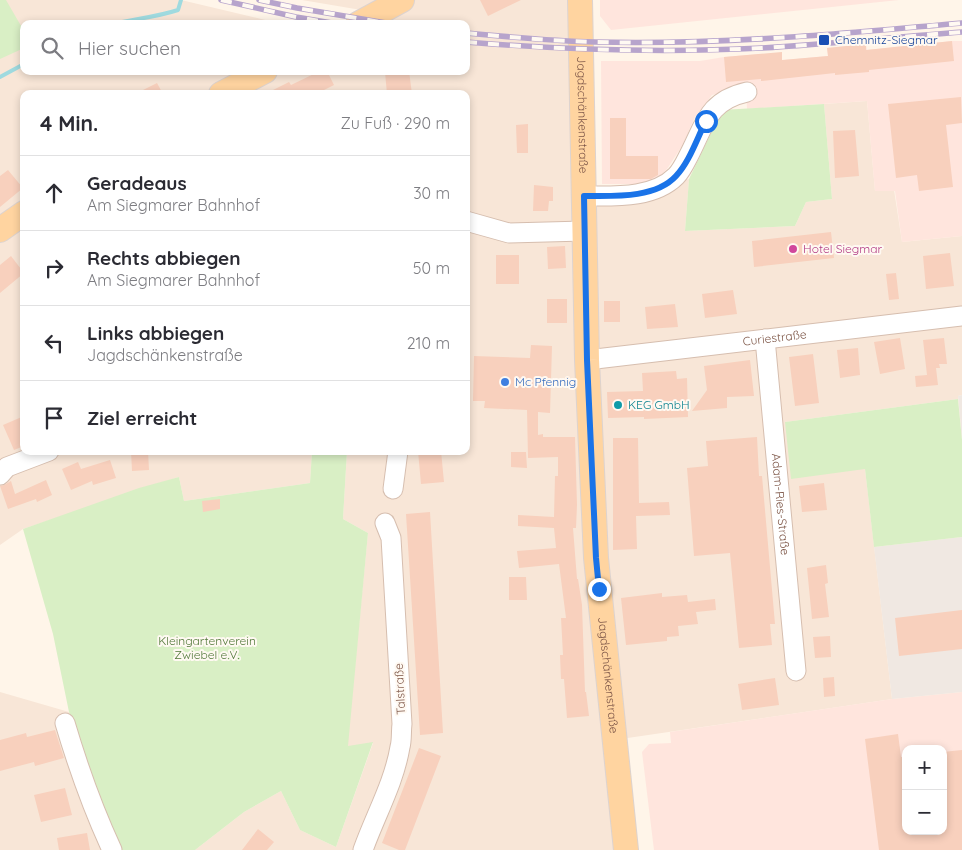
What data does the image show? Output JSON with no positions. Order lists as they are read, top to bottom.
{
  "streets": {
    "main road": ["Jagdschänkenstraße"],
    "street": ["Curiestraße", "Adam-Ries-Straße", "Talstraße"]
  },
  "crossings": [
    ["Jagdschänkenstraße", "Curiestraße"],
    ["Curiestraße", "Adam-Ries-Straße"]
  ],
  "parks": ["Kleingartenverein Zwiebel e.V."],
  "places": {
    "transit": ["Chemnitz-Siegmar"],
    "other": ["Hotel Siegmar", "Mc Pfennig", "KEG GmbH"]
  },
  "page": {
    "search": "Hier suchen",
    "heading": ["4 Min.", "Zu Fuß · 290 m"],
    "list": [
      ["Geradeaus", "Am Siegmarer Bahnhof", "30 m"],
      ["Rechts abbiegen", "Am Siegmarer Bahnhof", "50 m"],
      ["Links abbiegen", "Jagdschänkenstraße", "210 m"],
      "Ziel erreicht"
    ],
    "map_buttons": ["+", "−"]
  }
}
